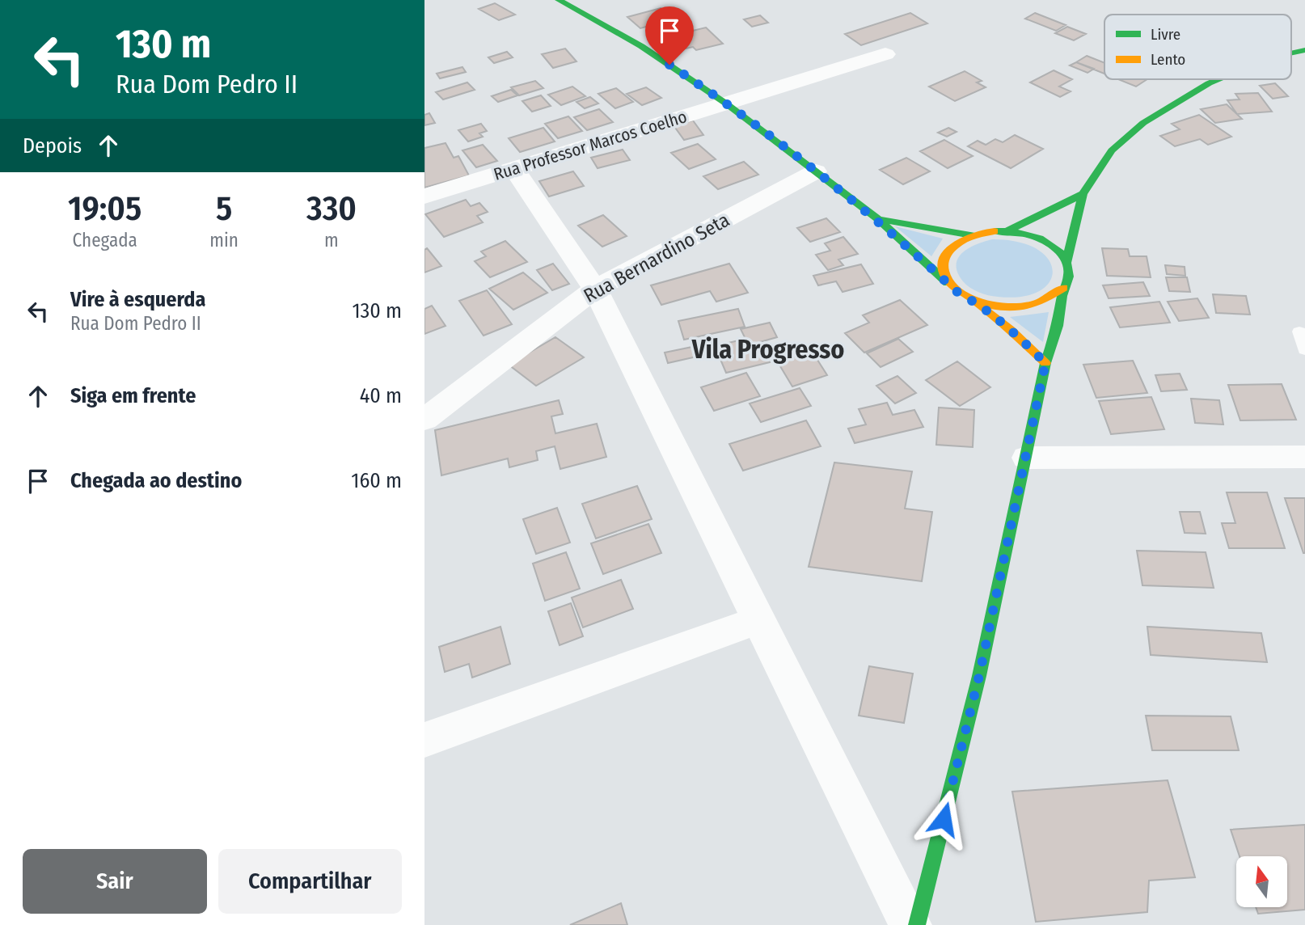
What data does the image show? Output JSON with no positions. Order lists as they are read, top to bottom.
{
  "streets": {
    "street": ["Rua Professor Marcos Coelho", "Rua Bernardino Seta"]
  },
  "districts": ["Vila Progresso"],
  "legend": ["Livre", "Lento"],
  "north": "top",
  "page": {
    "turn": ["130 m", "Rua Dom Pedro II"],
    "then": "Depois",
    "eta": [
      "19:05",
      "Chegada",
      "5",
      "min",
      "330",
      "m"
    ],
    "list": [
      {
        "name": "Vire à esquerda",
        "note": "Rua Dom Pedro II",
        "value": "130 m"
      },
      {
        "name": "Siga em frente",
        "value": "40 m"
      },
      {
        "name": "Chegada ao destino",
        "value": "160 m"
      }
    ],
    "buttons": ["Sair", "Compartilhar"]
  }
}
